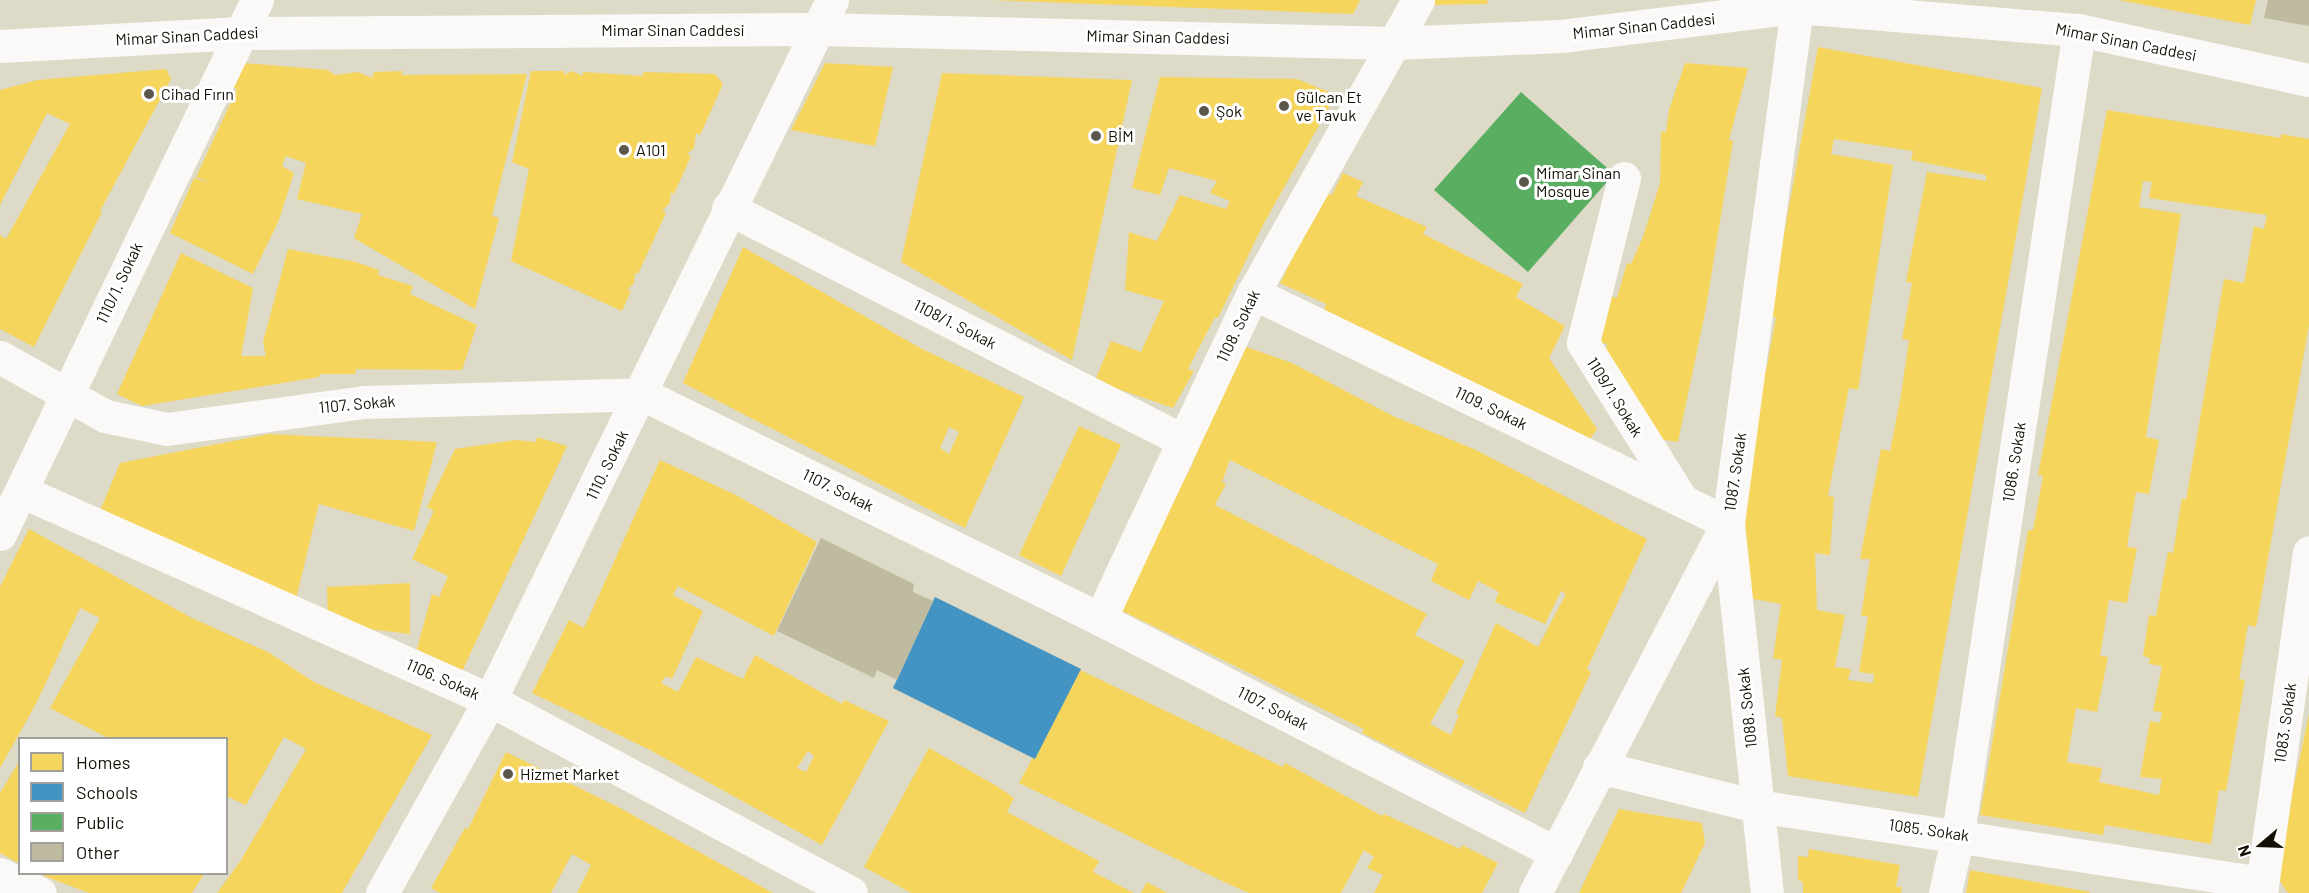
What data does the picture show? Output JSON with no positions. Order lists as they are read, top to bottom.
{
  "streets": {
    "street": [
      "Mimar Sinan Caddesi",
      "1110/1. Sokak",
      "1108/1. Sokak",
      "1108. Sokak",
      "1109/1. Sokak",
      "1107. Sokak",
      "1109. Sokak",
      "1086. Sokak",
      "1110. Sokak",
      "1087. Sokak",
      "1106. Sokak",
      "1088. Sokak",
      "1083. Sokak",
      "1085. Sokak"
    ]
  },
  "crossings": [
    ["Mimar Sinan Caddesi", "1110/1. Sokak"],
    ["Mimar Sinan Caddesi", "1108. Sokak"],
    ["Mimar Sinan Caddesi", "1086. Sokak"],
    ["Mimar Sinan Caddesi", "1110. Sokak"],
    ["Mimar Sinan Caddesi", "1087. Sokak"],
    ["1110/1. Sokak", "1107. Sokak"],
    ["1110/1. Sokak", "1106. Sokak"],
    ["1108/1. Sokak", "1108. Sokak"],
    ["1108/1. Sokak", "1110. Sokak"],
    ["1108. Sokak", "1107. Sokak"],
    ["1108. Sokak", "1109. Sokak"],
    ["1109/1. Sokak", "1109. Sokak"],
    ["1107. Sokak", "1110. Sokak"],
    ["1107. Sokak", "1087. Sokak"],
    ["1109. Sokak", "1087. Sokak"],
    ["1109. Sokak", "1088. Sokak"],
    ["1086. Sokak", "1085. Sokak"],
    ["1110. Sokak", "1106. Sokak"],
    ["1087. Sokak", "1088. Sokak"],
    ["1087. Sokak", "1085. Sokak"],
    ["1088. Sokak", "1085. Sokak"],
    ["1083. Sokak", "1085. Sokak"]
  ],
  "places": [
    "Cihad Fırın",
    "Gülcan Et ve Tavuk",
    "Şok",
    "BİM",
    "A101",
    "Mimar Sinan Mosque",
    "Hizmet Market"
  ],
  "legend": [
    "Homes",
    "Schools",
    "Public",
    "Other"
  ],
  "north": "left"
}
